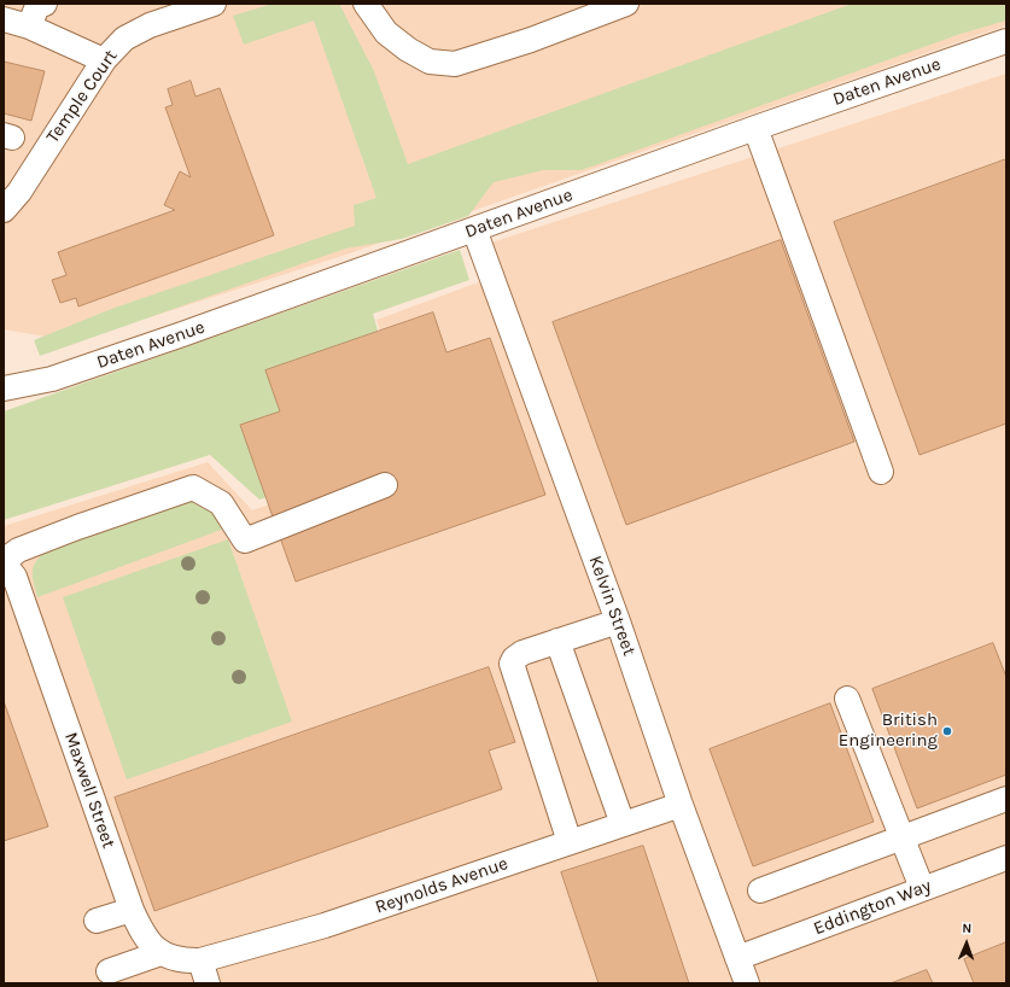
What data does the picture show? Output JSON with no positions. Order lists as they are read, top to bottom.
{
  "streets": {
    "street": [
      "Daten Avenue",
      "Temple Court",
      "Kelvin Street",
      "Maxwell Street",
      "Reynolds Avenue",
      "Eddington Way"
    ]
  },
  "crossings": [
    ["Daten Avenue", "Kelvin Street"],
    ["Kelvin Street", "Reynolds Avenue"],
    ["Kelvin Street", "Eddington Way"],
    ["Maxwell Street", "Reynolds Avenue"]
  ],
  "places": ["British Engineering"],
  "north": "top"
}
